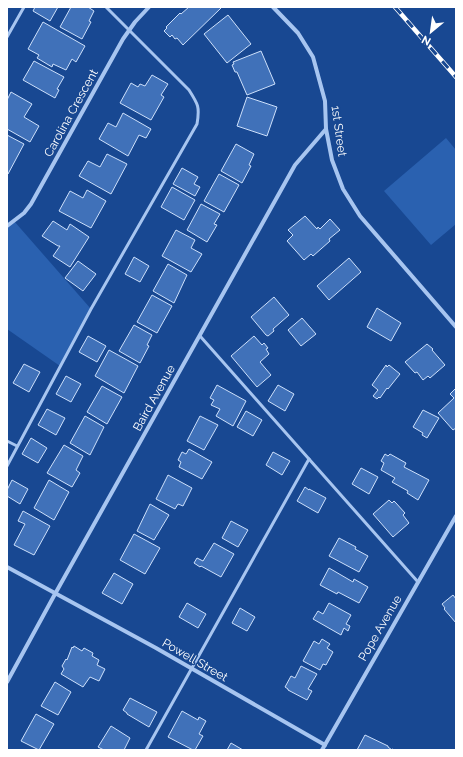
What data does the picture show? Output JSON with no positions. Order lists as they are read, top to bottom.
{
  "streets": {
    "street": [
      "Carolina Crescent",
      "1st Street",
      "Baird Avenue",
      "Pope Avenue",
      "Powell Street"
    ]
  },
  "crossings": [
    ["1st Street", "Baird Avenue"],
    ["Baird Avenue", "Powell Street"],
    ["Pope Avenue", "Powell Street"]
  ],
  "north": "bottom left"
}
